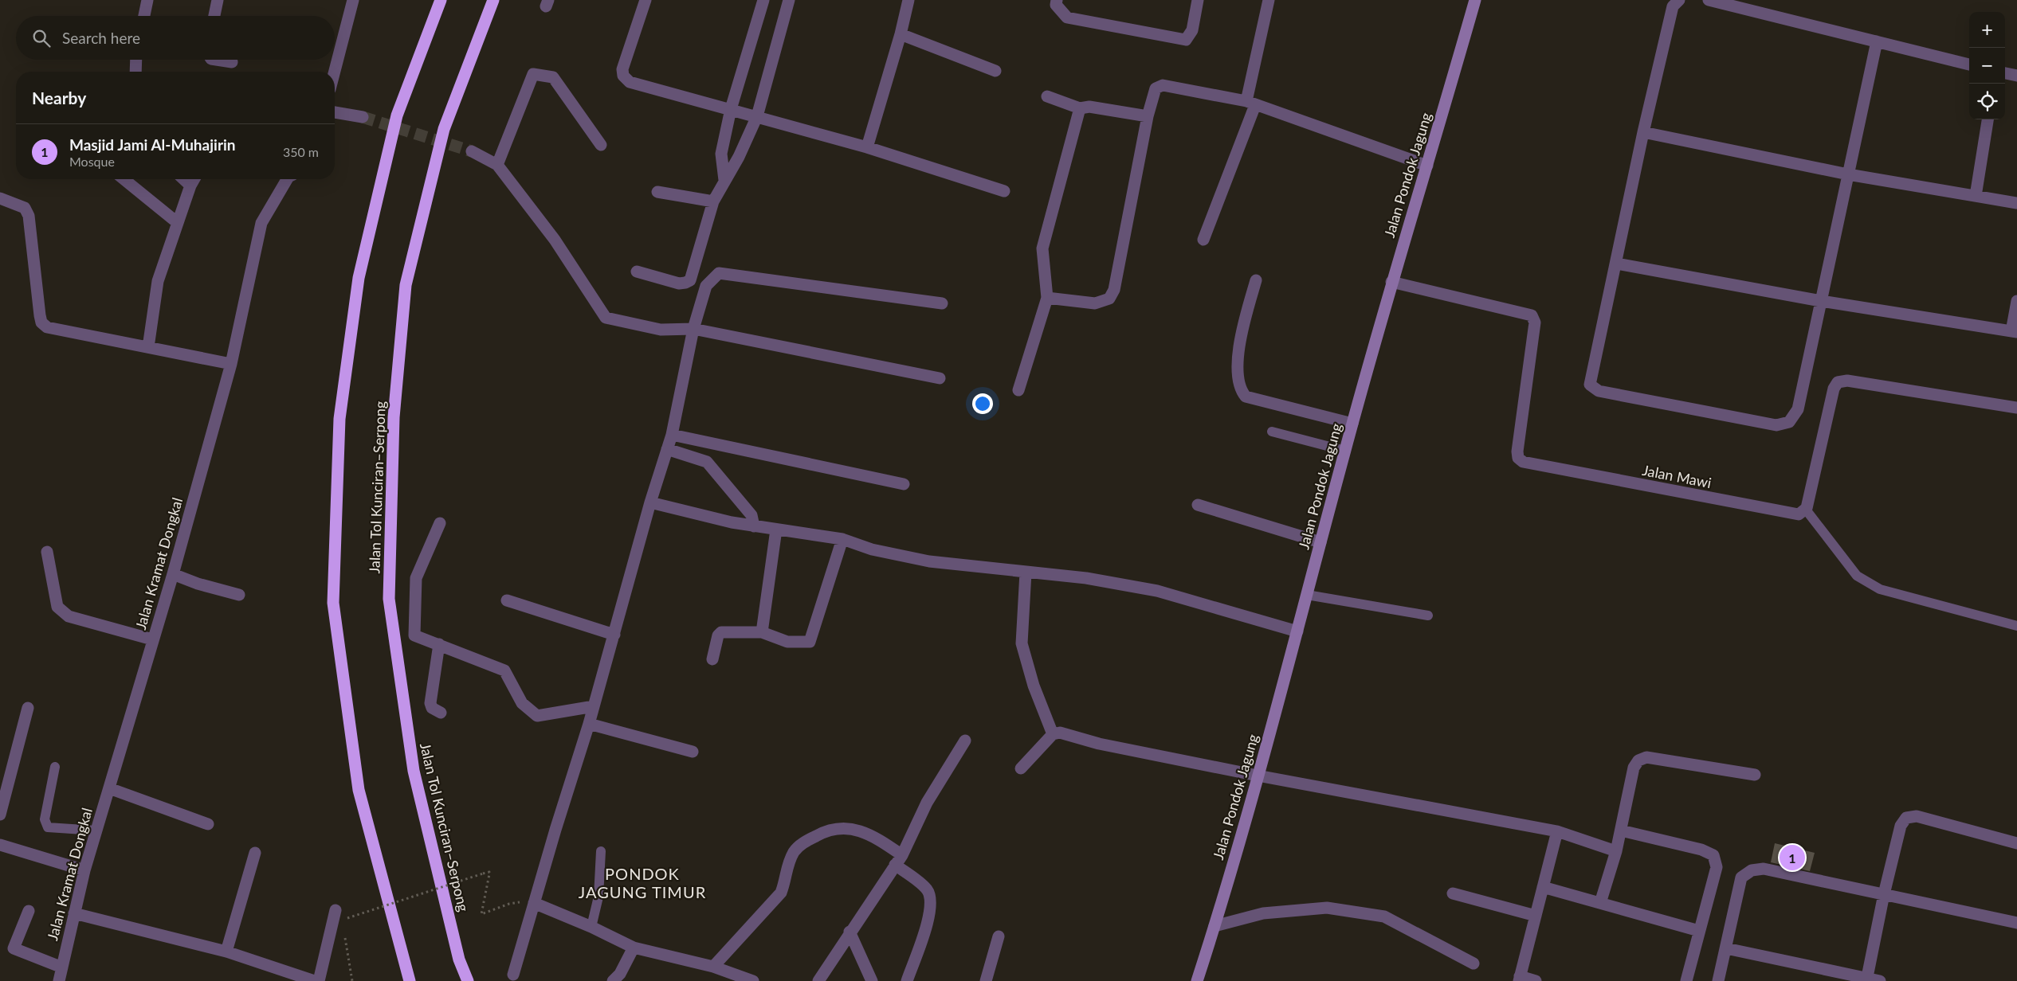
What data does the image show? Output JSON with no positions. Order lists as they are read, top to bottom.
{
  "streets": {
    "highway": ["Jalan Tol Kunciran–Serpong"],
    "street": ["Jalan Pondok Jagung", "Jalan Mawi", "Jalan Kramat Dongkal"]
  },
  "crossings": [
    ["Jalan Pondok Jagung", "Jalan Mawi"]
  ],
  "districts": ["PONDOK JAGUNG TIMUR"],
  "page": {
    "map_buttons": ["+", "−"],
    "search": "Search here",
    "heading": "Nearby",
    "list": [
      {
        "mark": "1",
        "name": "Masjid Jami Al-Muhajirin",
        "note": "Mosque",
        "value": "350 m"
      }
    ],
    "pins": "1"
  }
}
